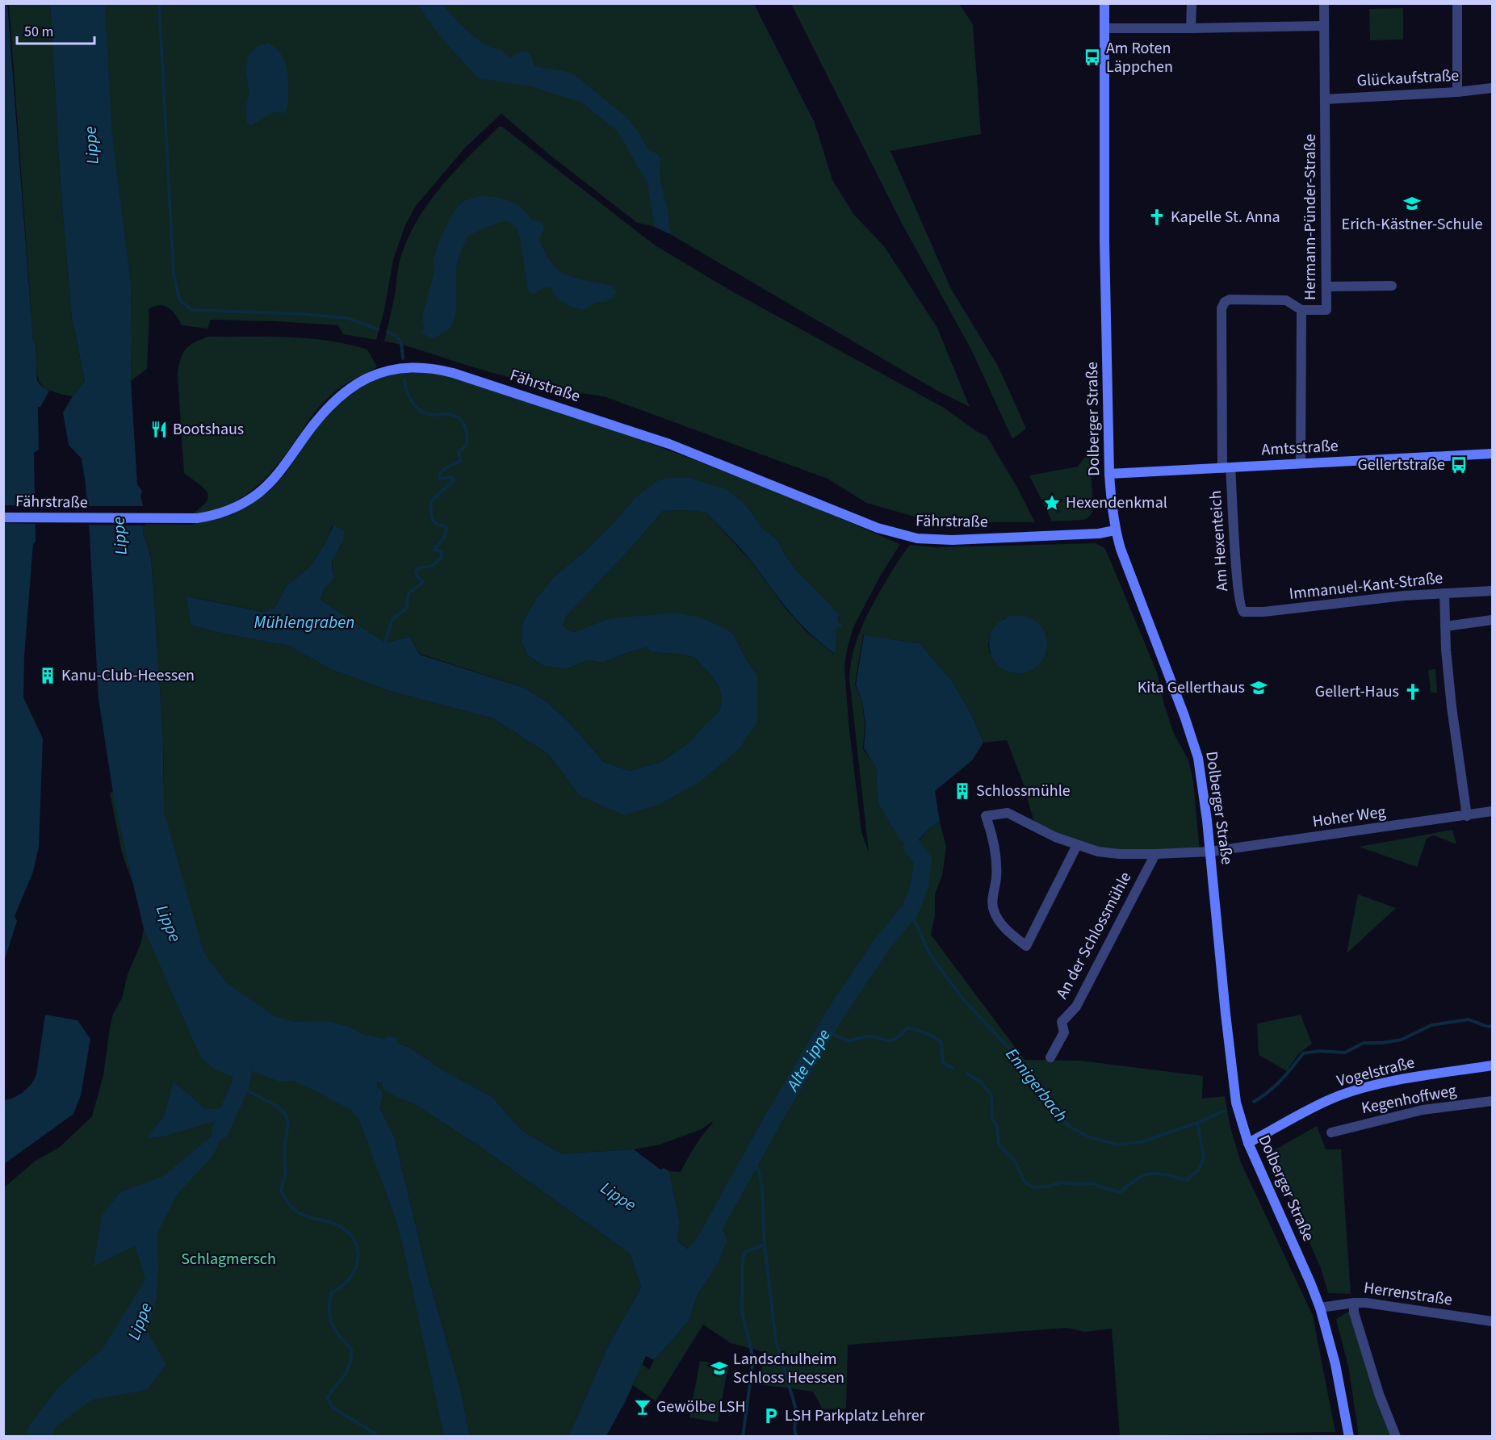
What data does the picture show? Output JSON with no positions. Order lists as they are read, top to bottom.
{
  "streets": {
    "main road": [
      "Fährstraße",
      "Dolberger Straße",
      "Amtsstraße",
      "Vogelstraße"
    ],
    "street": [
      "Glückaufstraße",
      "Hermann-Pünder-Straße",
      "Am Hexenteich",
      "Immanuel-Kant-Straße",
      "Hoher Weg",
      "An der Schlossmühle",
      "Kegenhoffweg",
      "Herrenstraße"
    ]
  },
  "crossings": [
    ["Glückaufstraße", "Hermann-Pünder-Straße"],
    ["Hermann-Pünder-Straße", "Amtsstraße"],
    ["Fährstraße", "Dolberger Straße"],
    ["Dolberger Straße", "Amtsstraße"],
    ["Dolberger Straße", "Hoher Weg"],
    ["Dolberger Straße", "An der Schlossmühle"],
    ["Dolberger Straße", "Vogelstraße"],
    ["Dolberger Straße", "Herrenstraße"],
    ["Amtsstraße", "Am Hexenteich"],
    ["Am Hexenteich", "Immanuel-Kant-Straße"],
    ["Hoher Weg", "An der Schlossmühle"]
  ],
  "water": [
    "Lippe",
    "Mühlengraben",
    "Alte Lippe",
    "Ennigerbach"
  ],
  "parks": ["Schlagmersch"],
  "places": {
    "bus stop": ["Am Roten Läppchen", "Gellertstraße"],
    "school or university": ["Erich-Kästner-Schule", "Kita Gellerthaus", "Landschulheim Schloss Heessen"],
    "church": ["Kapelle St. Anna", "Gellert-Haus"],
    "restaurant": ["Bootshaus"],
    "place": ["Hexendenkmal"],
    "building": ["Kanu-Club-Heessen", "Schlossmühle"],
    "bar": ["Gewölbe LSH"],
    "parking": ["LSH Parkplatz Lehrer"]
  },
  "scale_bar": "50 m"
}
